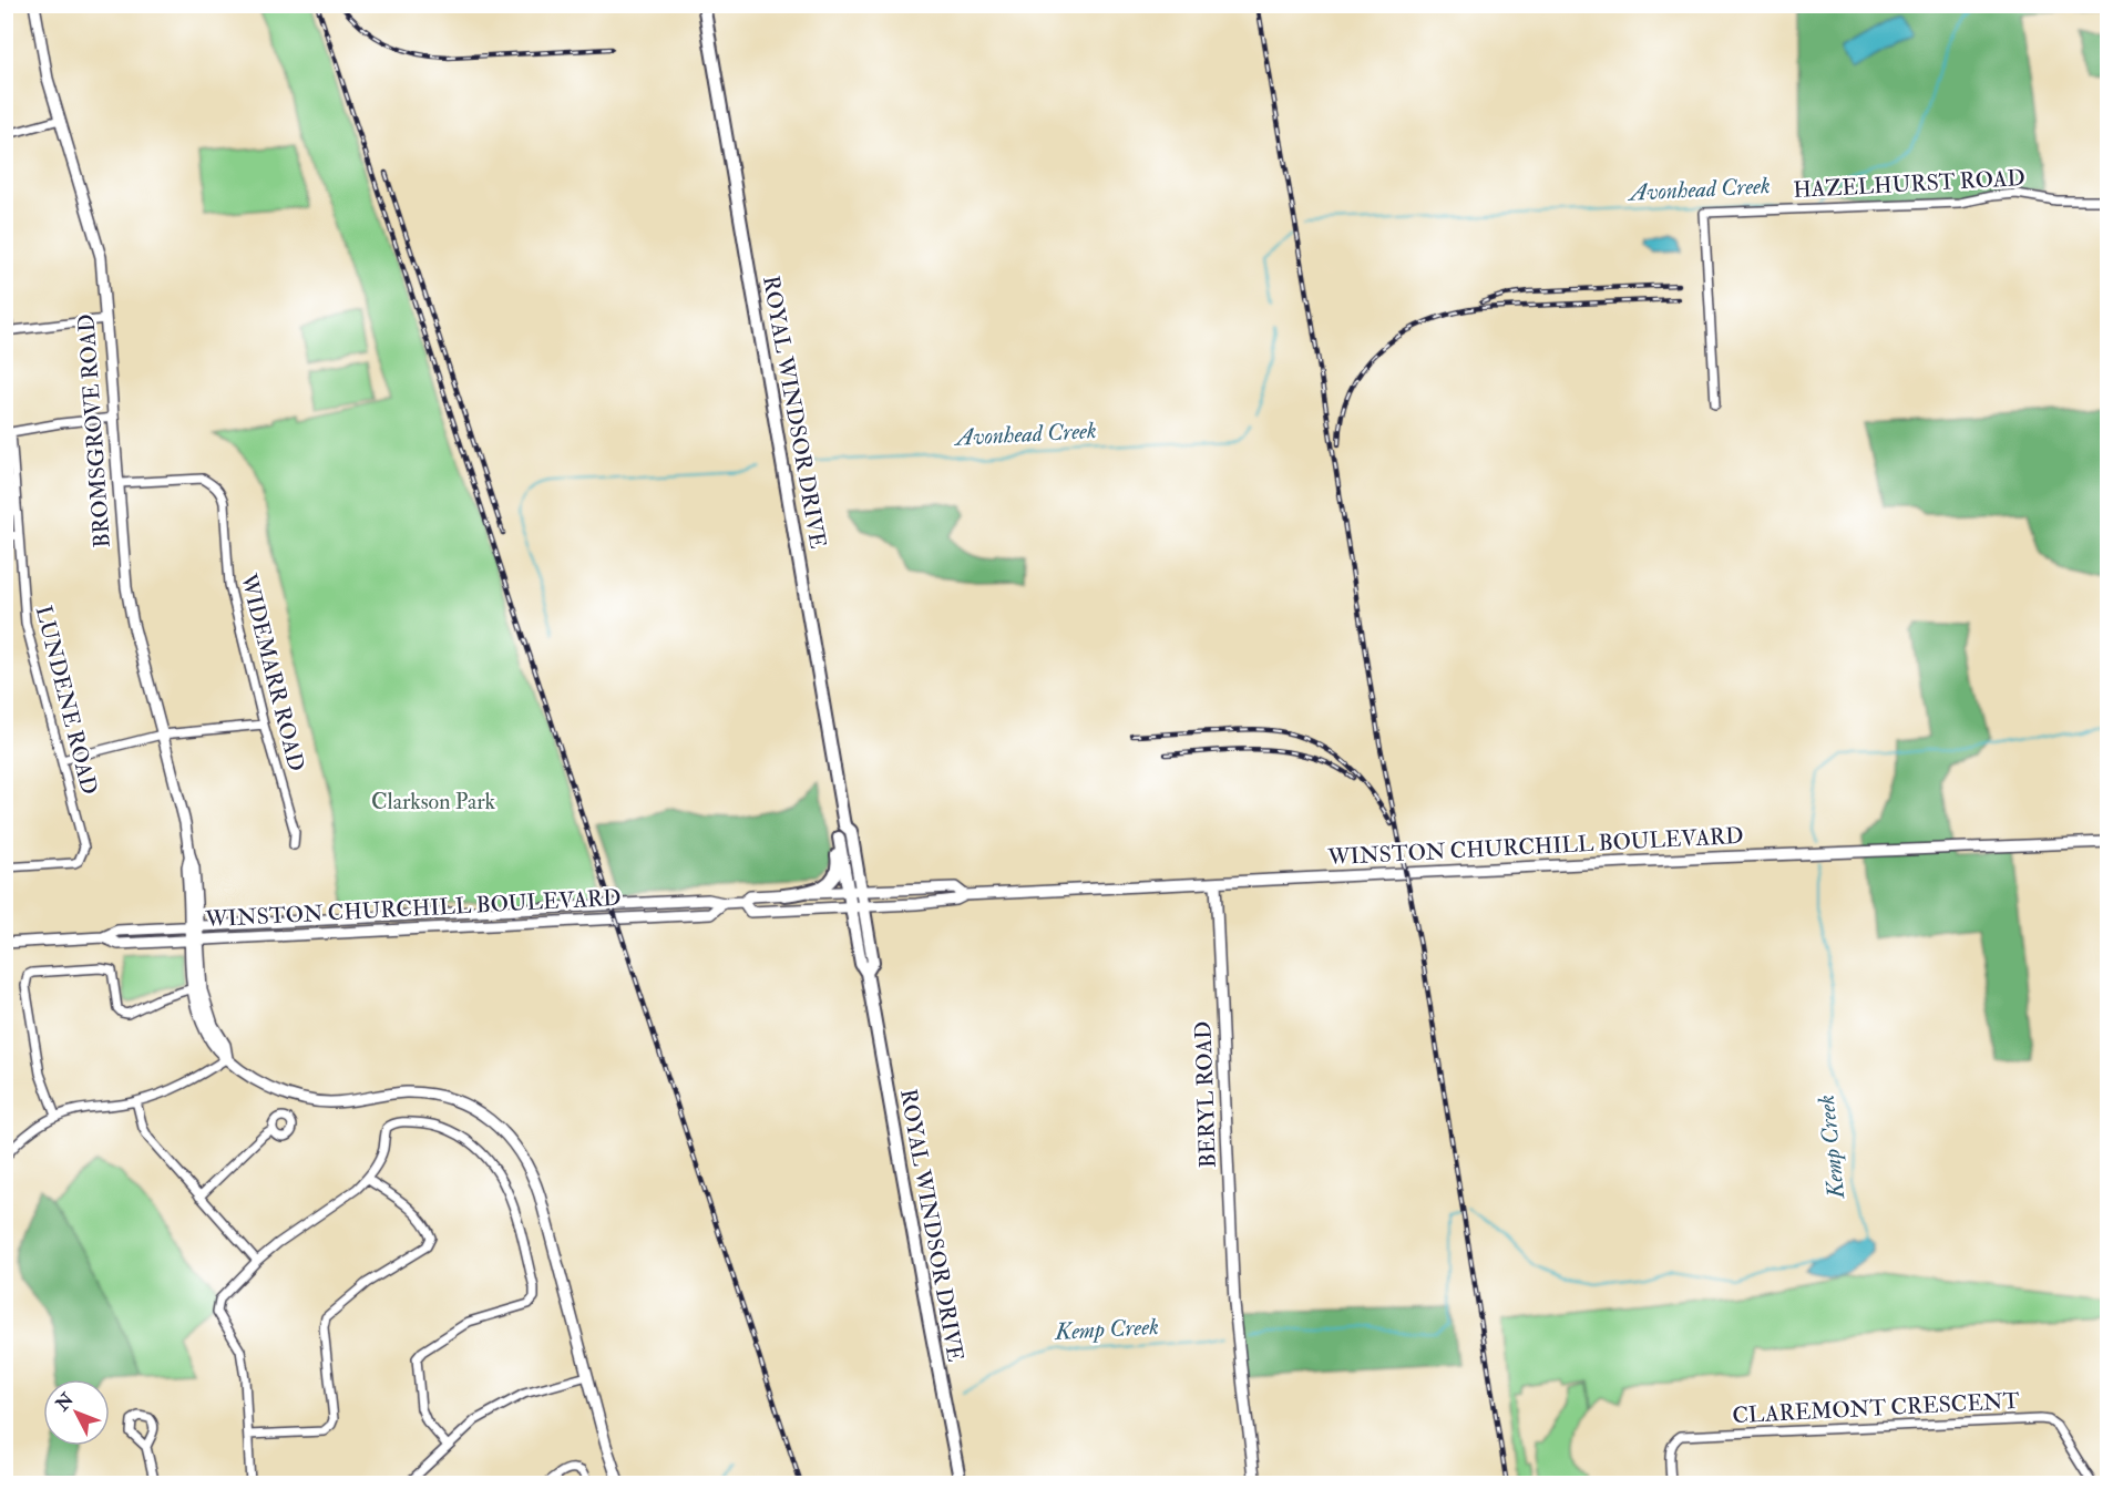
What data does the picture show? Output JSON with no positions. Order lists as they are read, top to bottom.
{
  "streets": {
    "main road": [
      "ROYAL WINDSOR DRIVE",
      "BROMSGROVE ROAD",
      "WINSTON CHURCHILL BOULEVARD",
      "BERYL ROAD"
    ],
    "street": [
      "HAZELHURST ROAD",
      "WIDEMARR ROAD",
      "LUNDENE ROAD",
      "CLAREMONT CRESCENT"
    ]
  },
  "crossings": [
    ["ROYAL WINDSOR DRIVE", "WINSTON CHURCHILL BOULEVARD"],
    ["BROMSGROVE ROAD", "WIDEMARR ROAD"],
    ["BROMSGROVE ROAD", "WINSTON CHURCHILL BOULEVARD"],
    ["WINSTON CHURCHILL BOULEVARD", "BERYL ROAD"]
  ],
  "water": ["Avonhead Creek", "Kemp Creek"],
  "parks": ["Clarkson Park"],
  "north": "top left"
}
